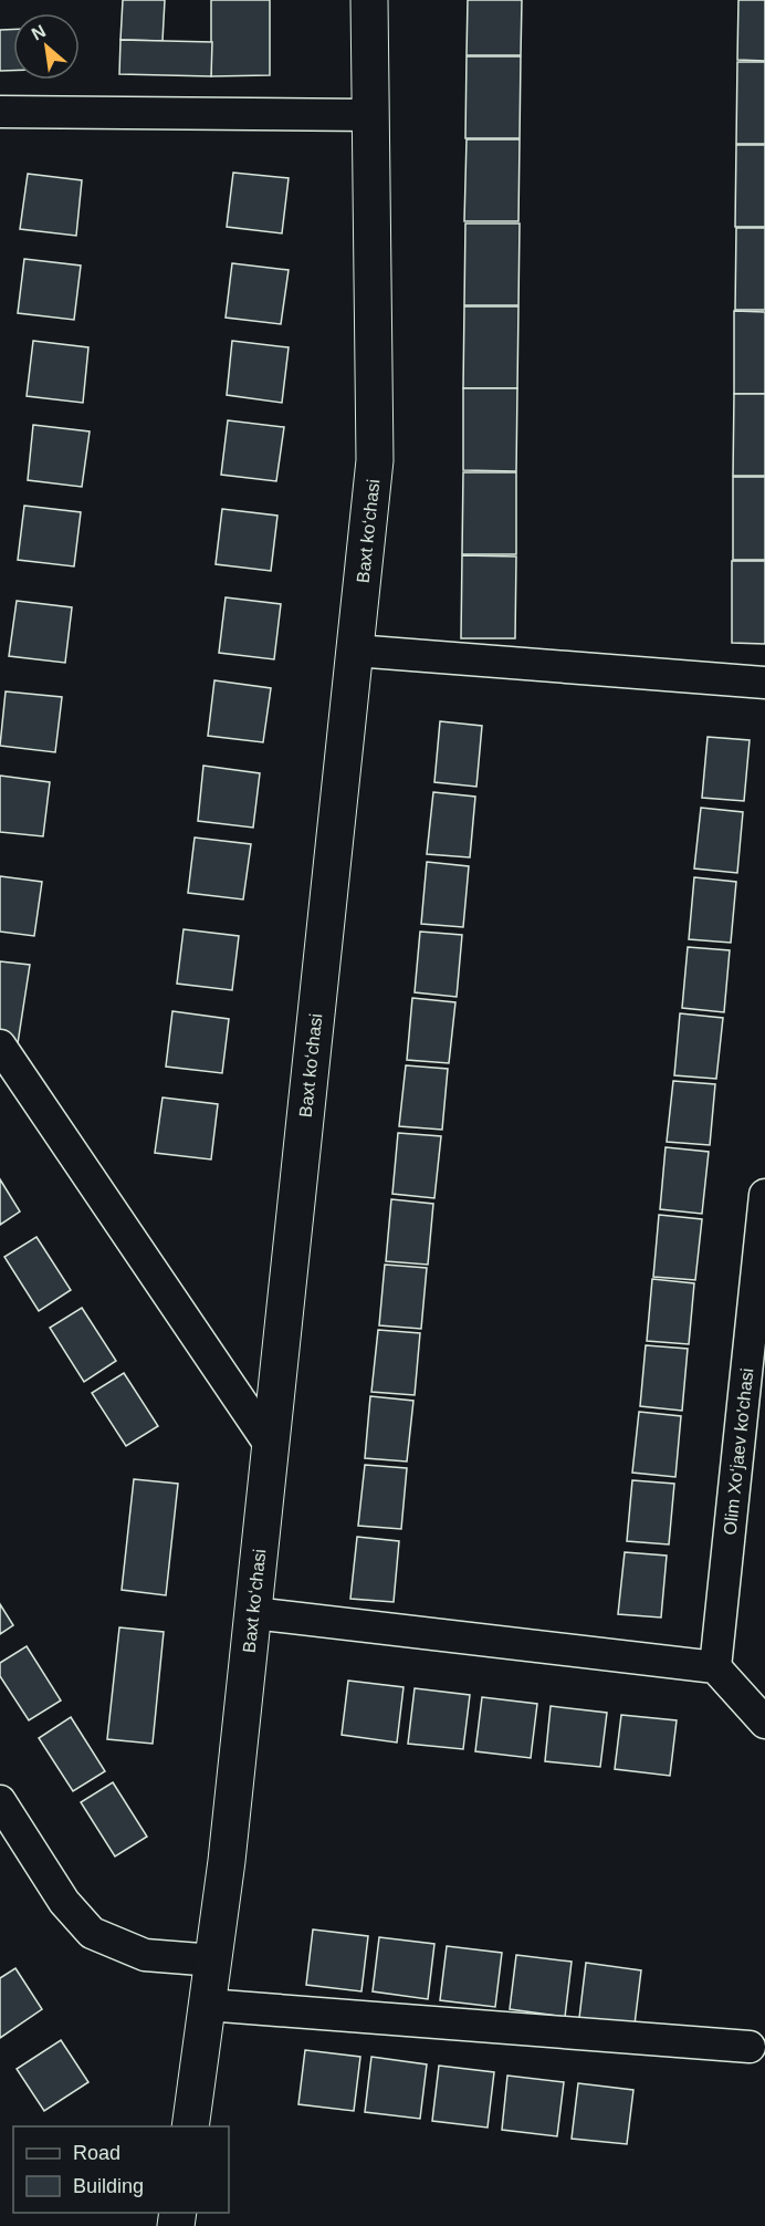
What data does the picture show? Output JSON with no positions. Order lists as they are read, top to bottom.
{
  "streets": {
    "main road": ["Baxt koʻchasi"],
    "street": ["Olim Xoʻjaev ko'chasi"]
  },
  "legend": ["Road", "Building"],
  "north": "top left"
}
